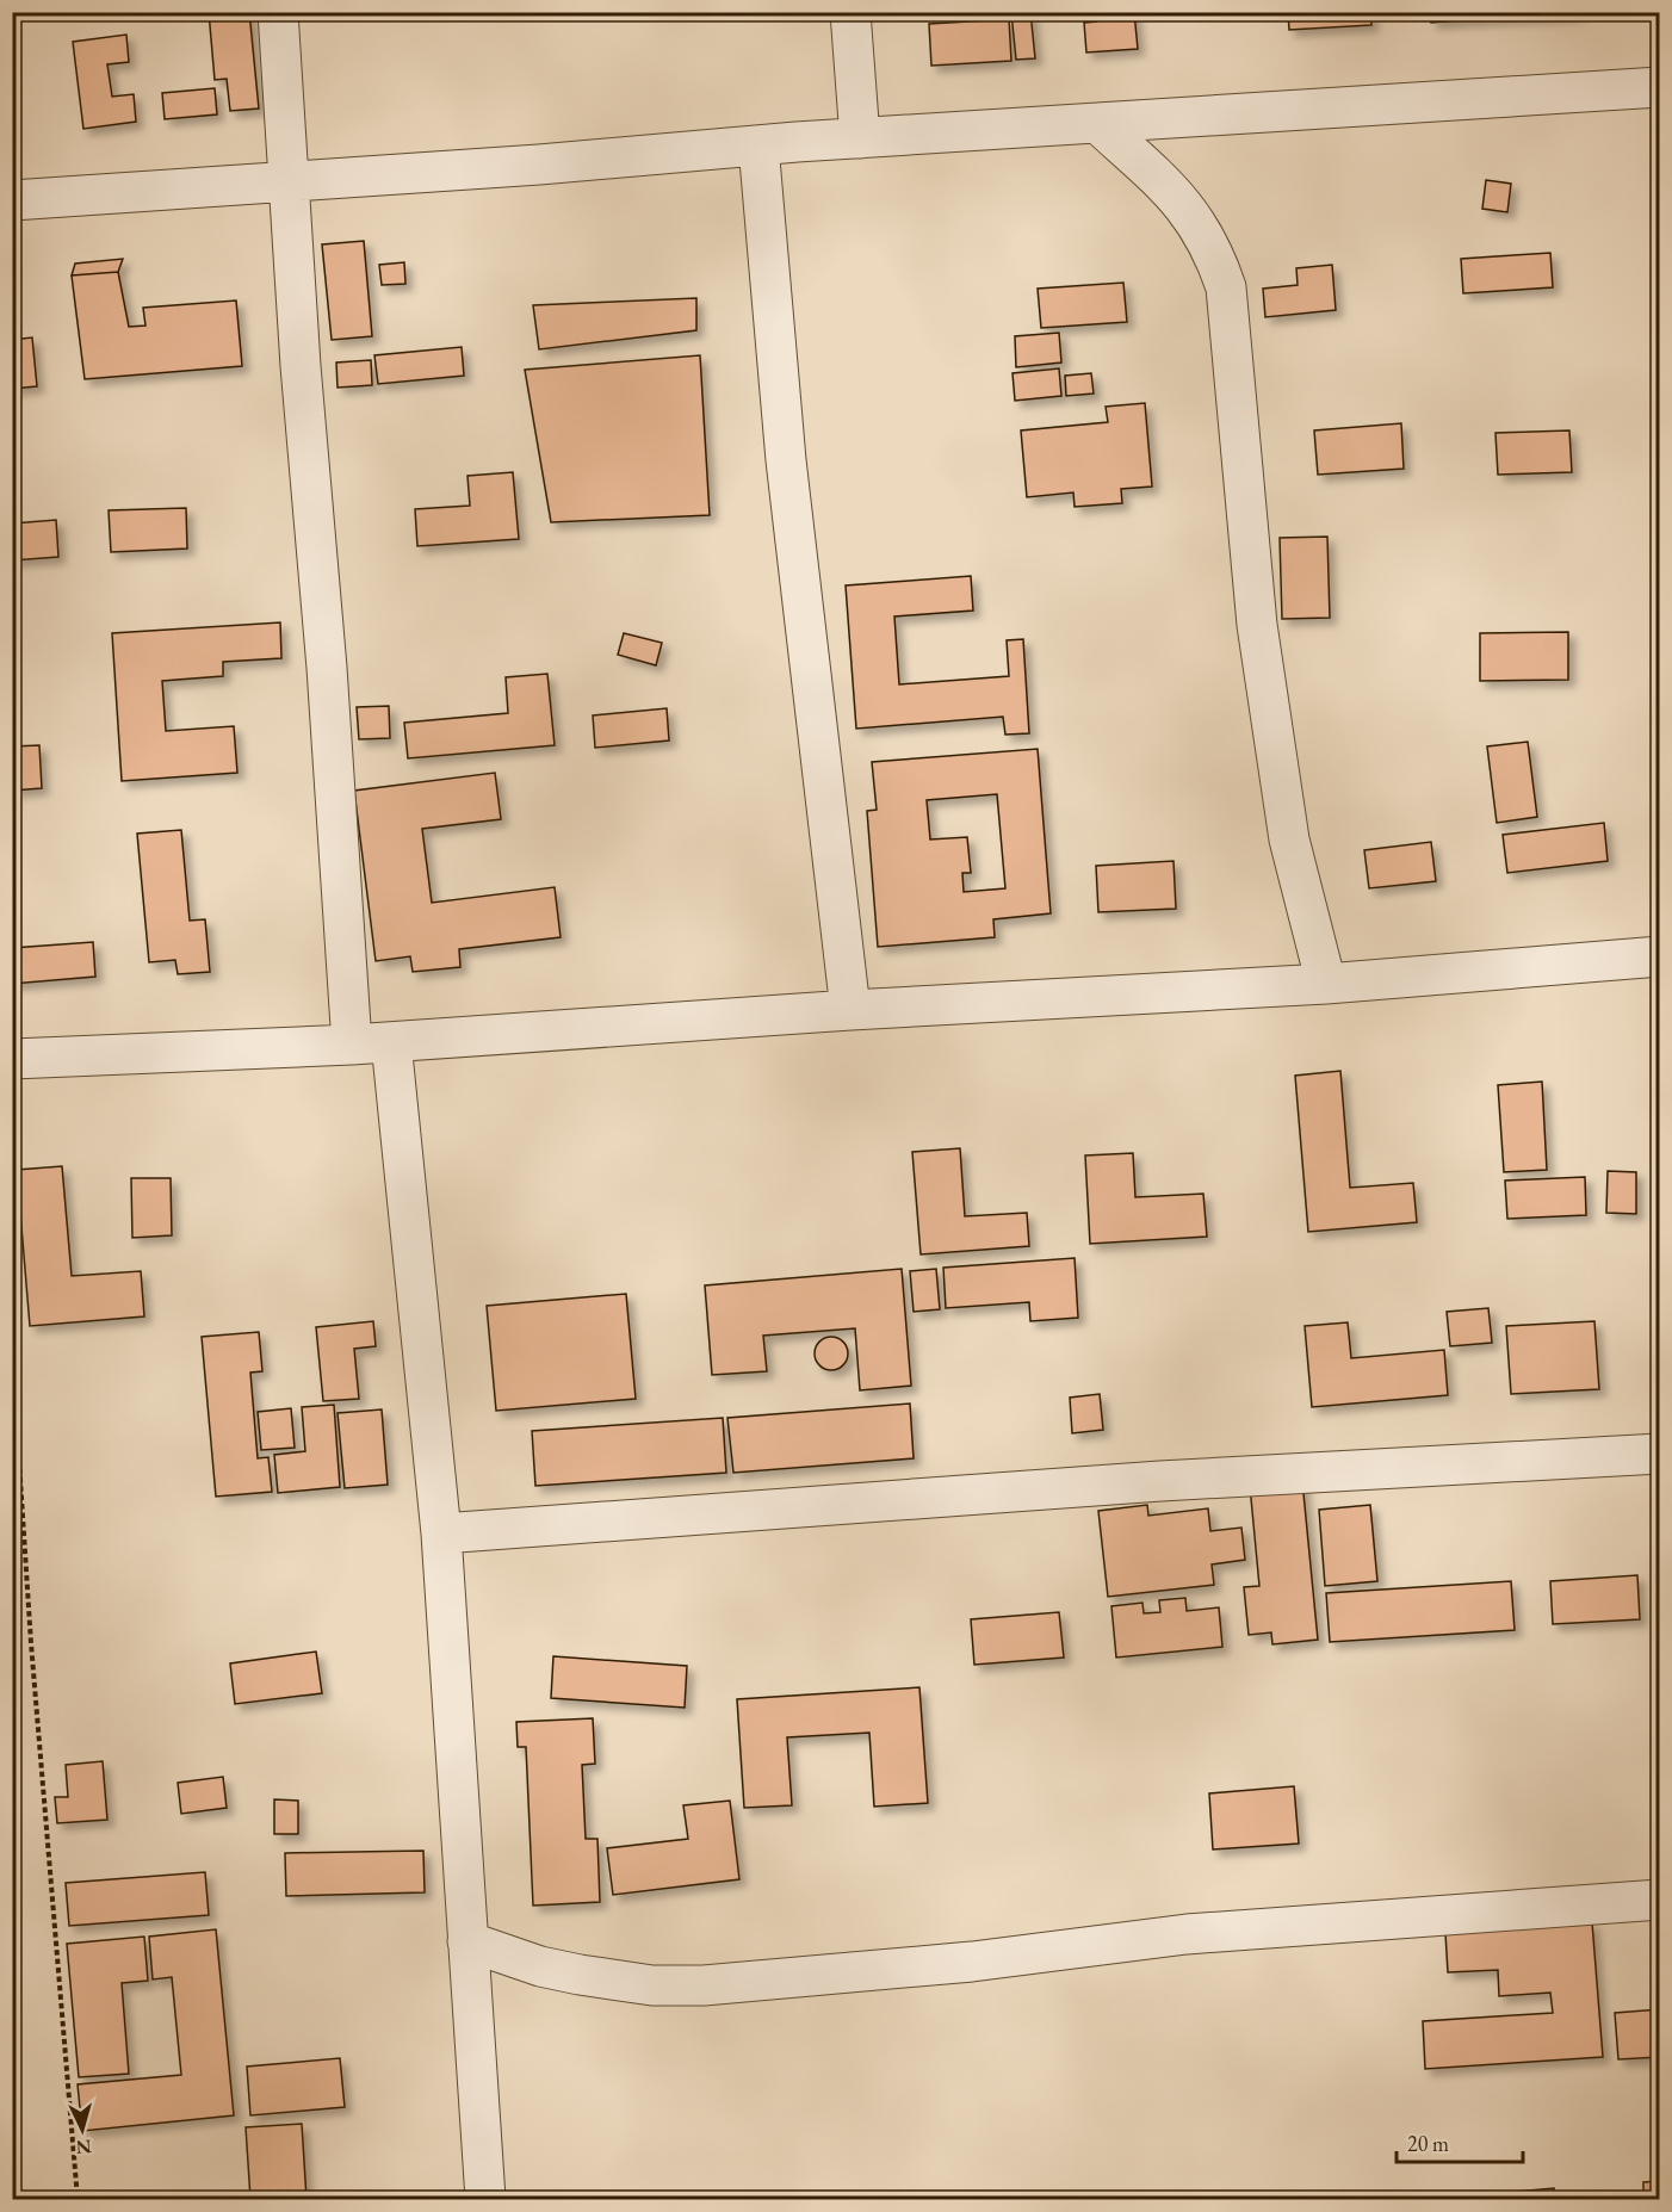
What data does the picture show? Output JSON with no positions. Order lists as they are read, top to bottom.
{
  "scale_bar": "20 m",
  "north": "bottom"
}
